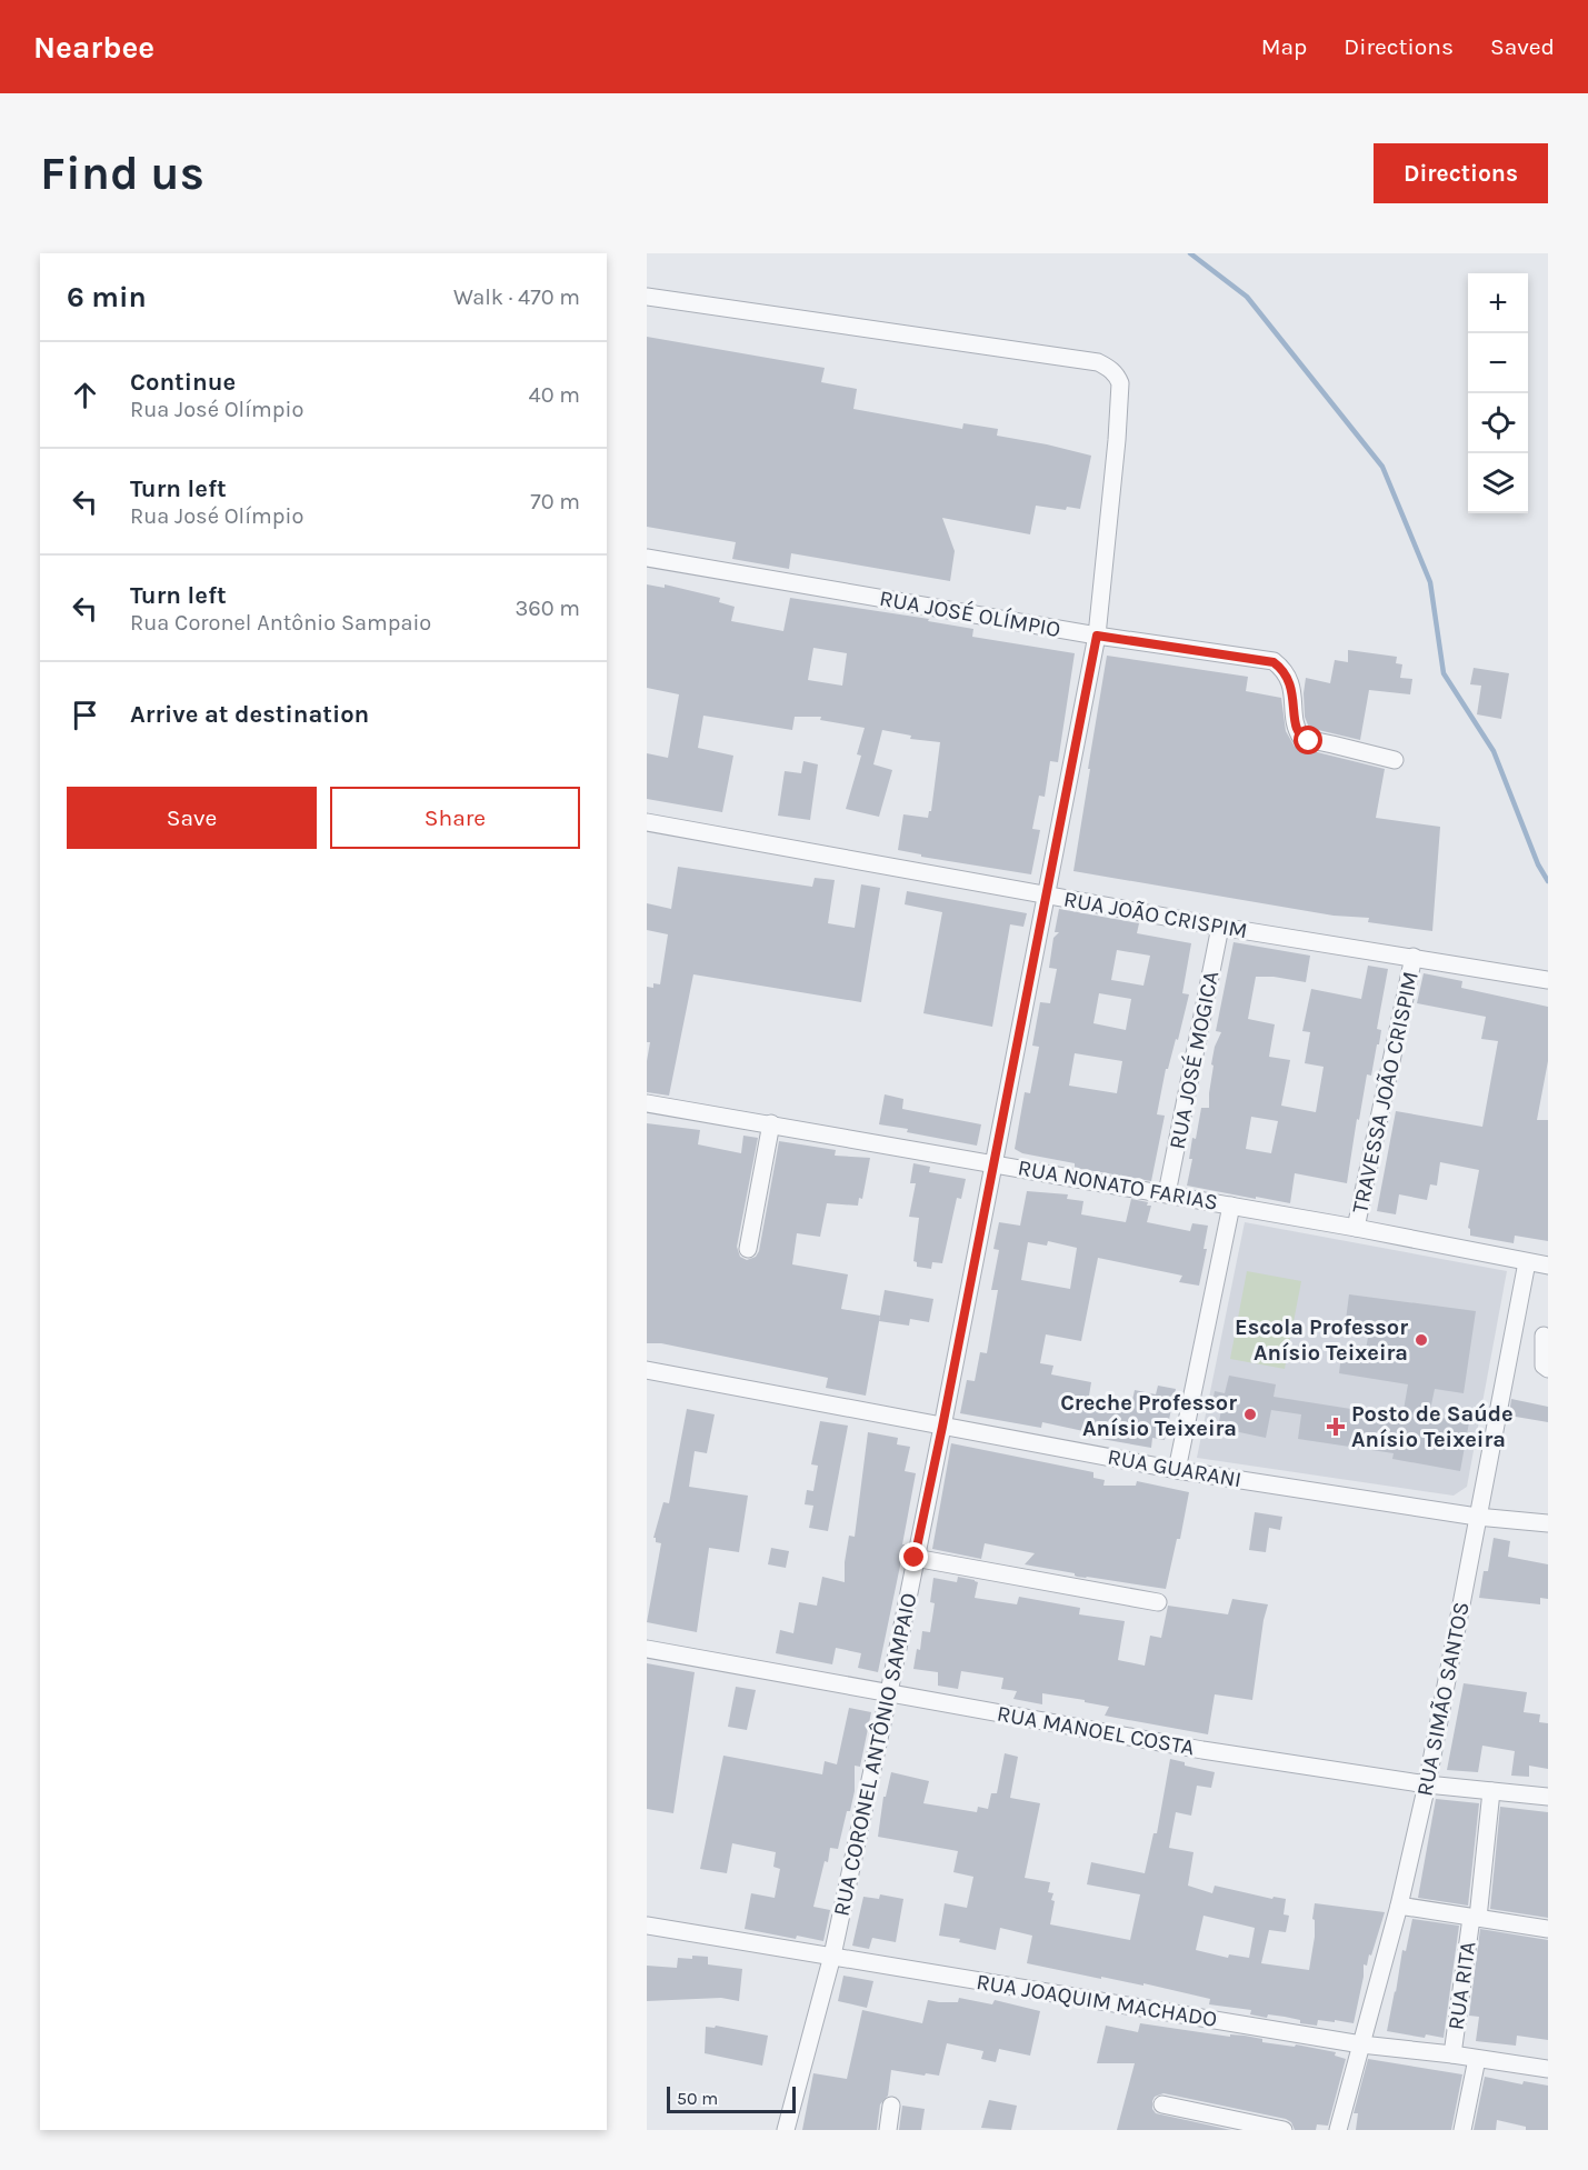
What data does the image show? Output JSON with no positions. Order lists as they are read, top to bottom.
{
  "streets": {
    "street": [
      "RUA JOSÉ OLÍMPIO",
      "RUA JOÃO CRISPIM",
      "RUA JOSÉ MOGICA",
      "TRAVESSA JOÃO CRISPIM",
      "RUA NONATO FARIAS",
      "RUA GUARANI",
      "RUA SIMÃO SANTOS",
      "RUA MANOEL COSTA",
      "RUA CORONEL ANTÔNIO SAMPAIO",
      "RUA RITA",
      "RUA JOAQUIM MACHADO"
    ]
  },
  "crossings": [
    ["RUA JOSÉ OLÍMPIO", "RUA CORONEL ANTÔNIO SAMPAIO"],
    ["RUA JOÃO CRISPIM", "RUA JOSÉ MOGICA"],
    ["RUA JOÃO CRISPIM", "TRAVESSA JOÃO CRISPIM"],
    ["RUA JOÃO CRISPIM", "RUA CORONEL ANTÔNIO SAMPAIO"],
    ["RUA JOSÉ MOGICA", "RUA NONATO FARIAS"],
    ["TRAVESSA JOÃO CRISPIM", "RUA NONATO FARIAS"],
    ["RUA NONATO FARIAS", "RUA SIMÃO SANTOS"],
    ["RUA NONATO FARIAS", "RUA CORONEL ANTÔNIO SAMPAIO"],
    ["RUA GUARANI", "RUA SIMÃO SANTOS"],
    ["RUA GUARANI", "RUA CORONEL ANTÔNIO SAMPAIO"],
    ["RUA SIMÃO SANTOS", "RUA MANOEL COSTA"],
    ["RUA SIMÃO SANTOS", "RUA JOAQUIM MACHADO"],
    ["RUA MANOEL COSTA", "RUA CORONEL ANTÔNIO SAMPAIO"],
    ["RUA MANOEL COSTA", "RUA RITA"],
    ["RUA CORONEL ANTÔNIO SAMPAIO", "RUA JOAQUIM MACHADO"],
    ["RUA RITA", "RUA JOAQUIM MACHADO"]
  ],
  "places": {
    "other": ["Escola Professor Anísio Teixeira", "Creche Professor Anísio Teixeira"],
    "health": ["Posto de Saúde Anísio Teixeira"]
  },
  "scale_bar": "50 m",
  "page": {
    "header": "Nearbee",
    "nav": ["Map", "Directions", "Saved"],
    "buttons": [
      "Directions",
      ["Save", "Share"]
    ],
    "title": "Find us",
    "heading": ["6 min", "Walk · 470 m"],
    "map_buttons": ["+", "−"],
    "list": [
      ["Continue", "Rua José Olímpio", "40 m"],
      ["Turn left", "Rua José Olímpio", "70 m"],
      ["Turn left", "Rua Coronel Antônio Sampaio", "360 m"],
      "Arrive at destination"
    ],
    "scale": "50 m"
  }
}
